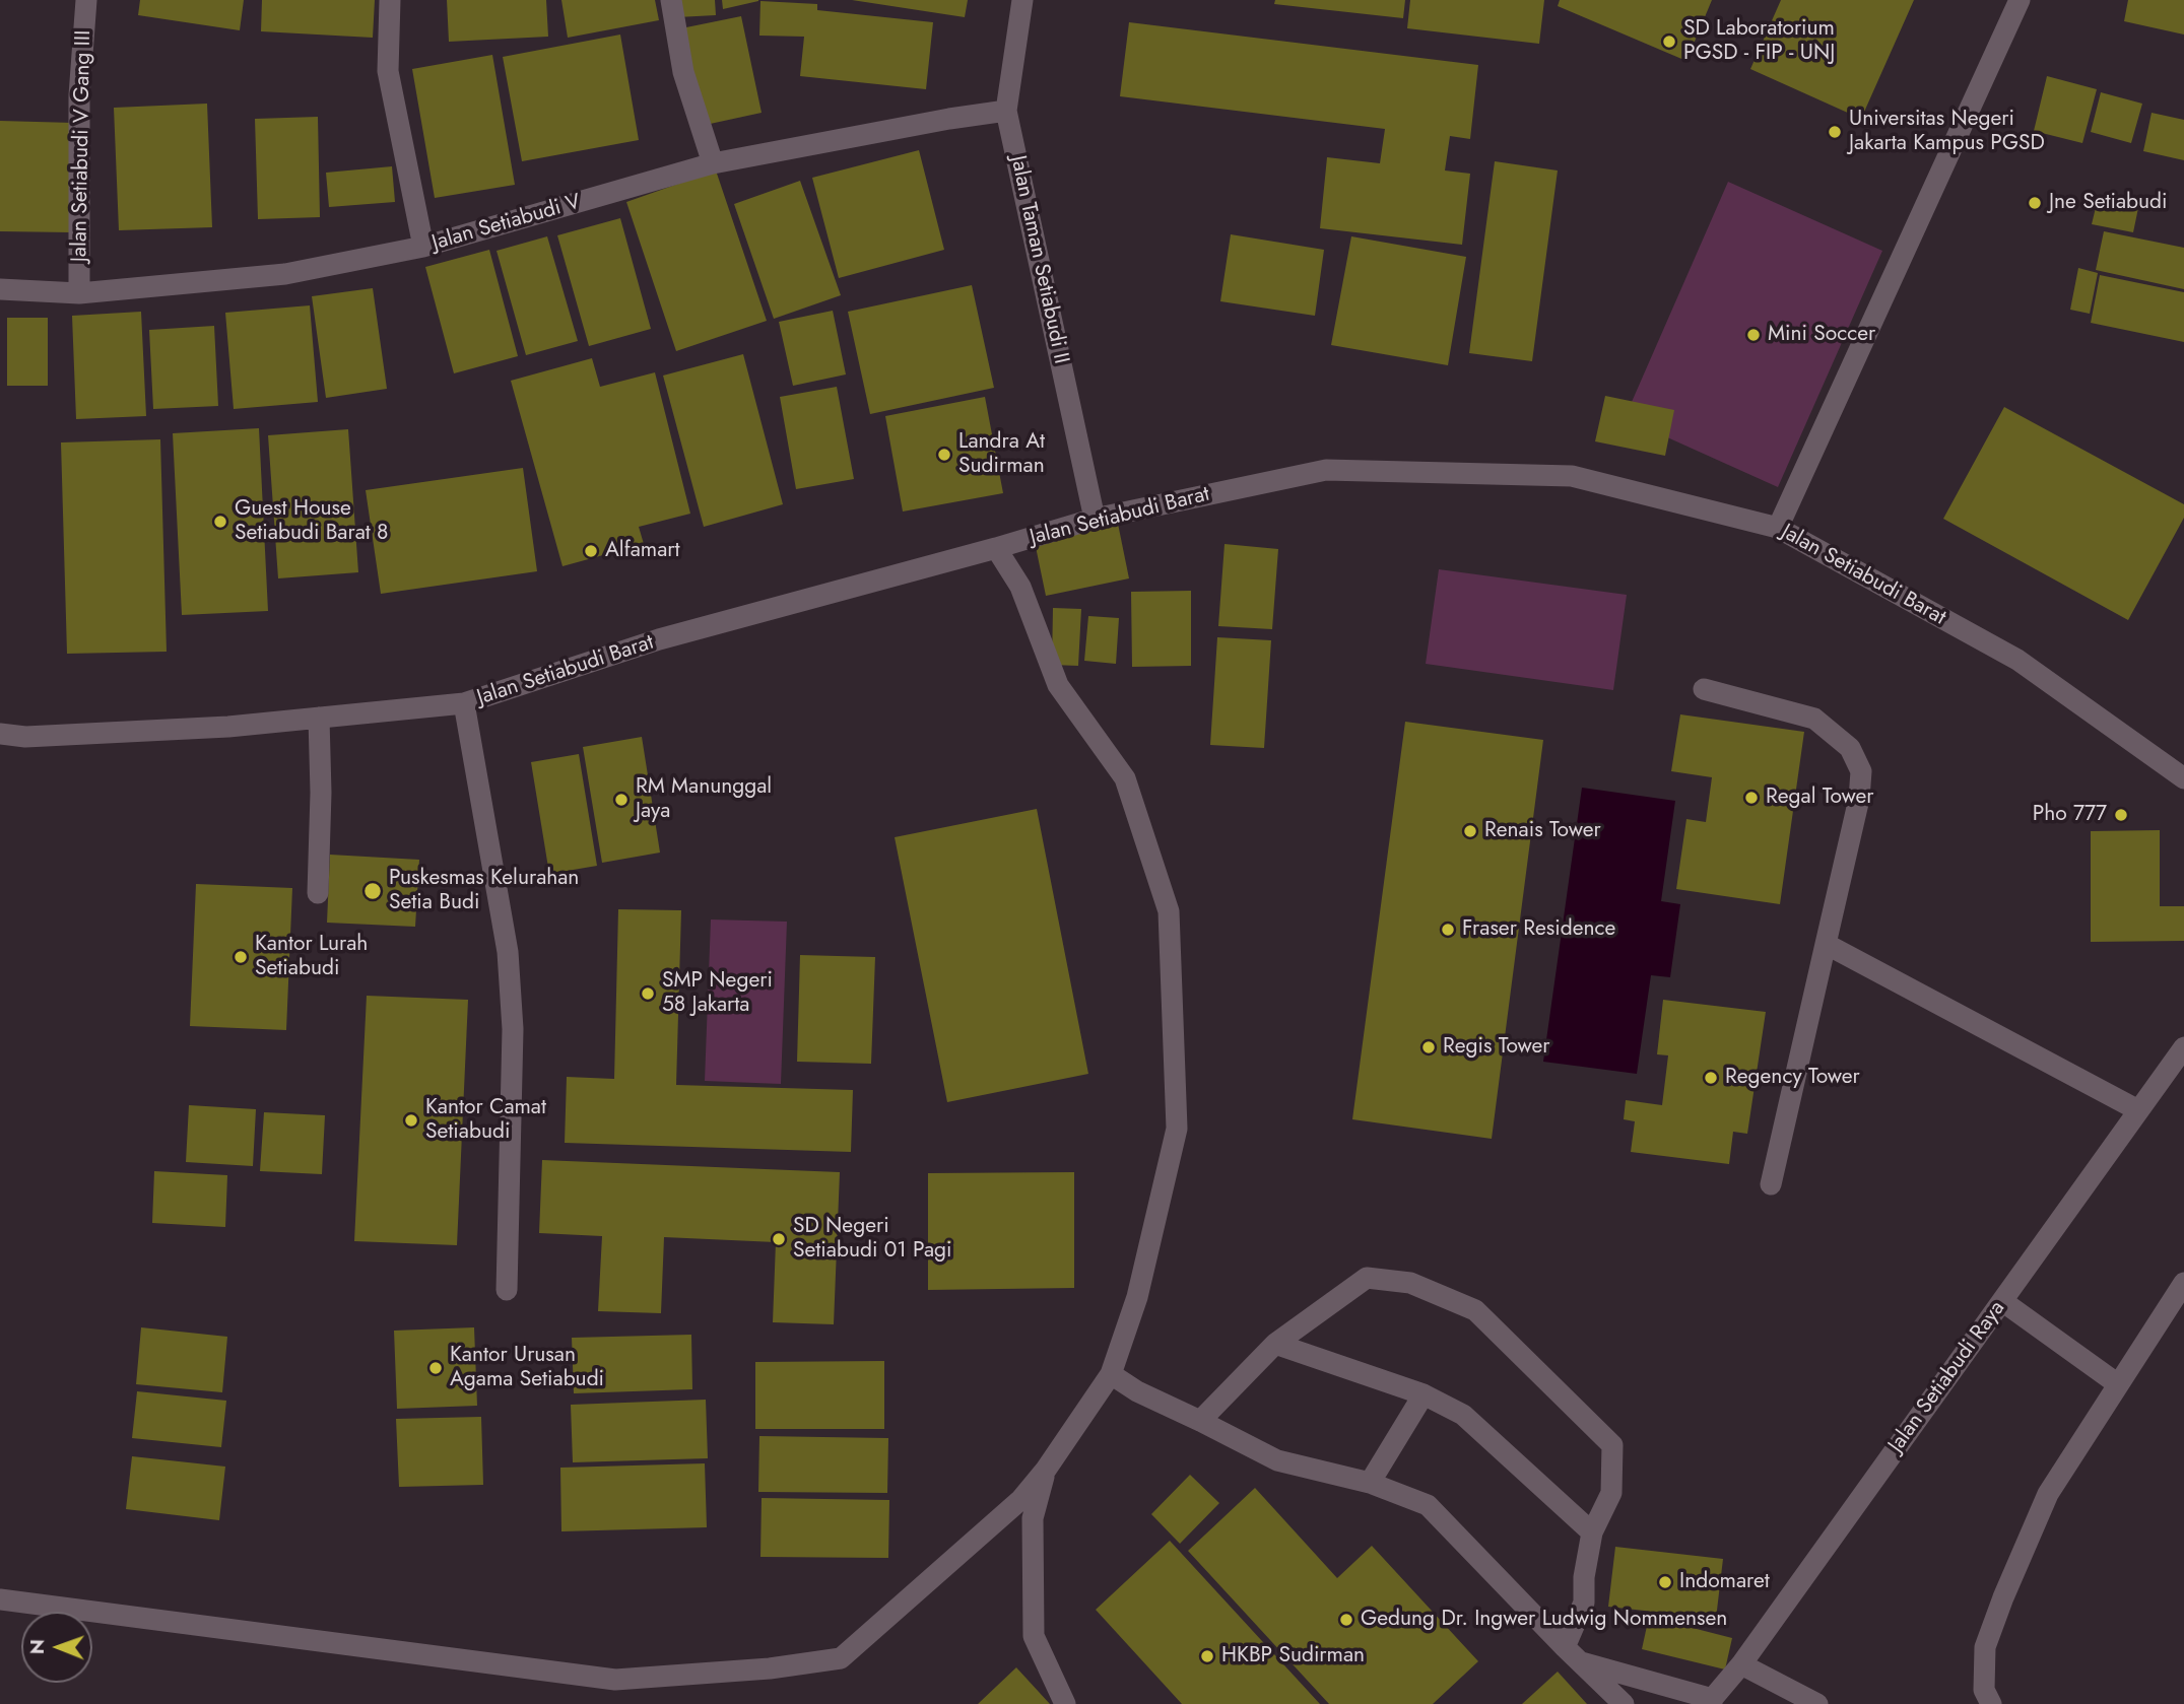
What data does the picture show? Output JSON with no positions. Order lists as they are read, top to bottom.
{
  "streets": {
    "street": [
      "Jalan Setiabudi V Gang III",
      "Jalan Setiabudi V",
      "Jalan Taman Setiabudi II",
      "Jalan Setiabudi Barat",
      "Jalan Setiabudi Raya"
    ]
  },
  "crossings": [
    ["Jalan Setiabudi V Gang III", "Jalan Setiabudi V"],
    ["Jalan Setiabudi V", "Jalan Taman Setiabudi II"],
    ["Jalan Taman Setiabudi II", "Jalan Setiabudi Barat"]
  ],
  "places": [
    "SD Laboratorium PGSD - FIP - UNJ",
    "Universitas Negeri Jakarta Kampus PGSD",
    "Jne Setiabudi",
    "Mini Soccer",
    "Landra At Sudirman",
    "Guest House Setiabudi Barat 8",
    "Alfamart",
    "Regal Tower",
    "RM Manunggal Jaya",
    "Pho 777",
    "Renais Tower",
    "Puskesmas Kelurahan Setia Budi",
    "Fraser Residence",
    "Kantor Lurah Setiabudi",
    "SMP Negeri 58 Jakarta",
    "Regis Tower",
    "Regency Tower",
    "Kantor Camat Setiabudi",
    "SD Negeri Setiabudi 01 Pagi",
    "Kantor Urusan Agama Setiabudi",
    "Indomaret",
    "Gedung Dr. Ingwer Ludwig Nommensen",
    "HKBP Sudirman"
  ],
  "north": "left"
}
